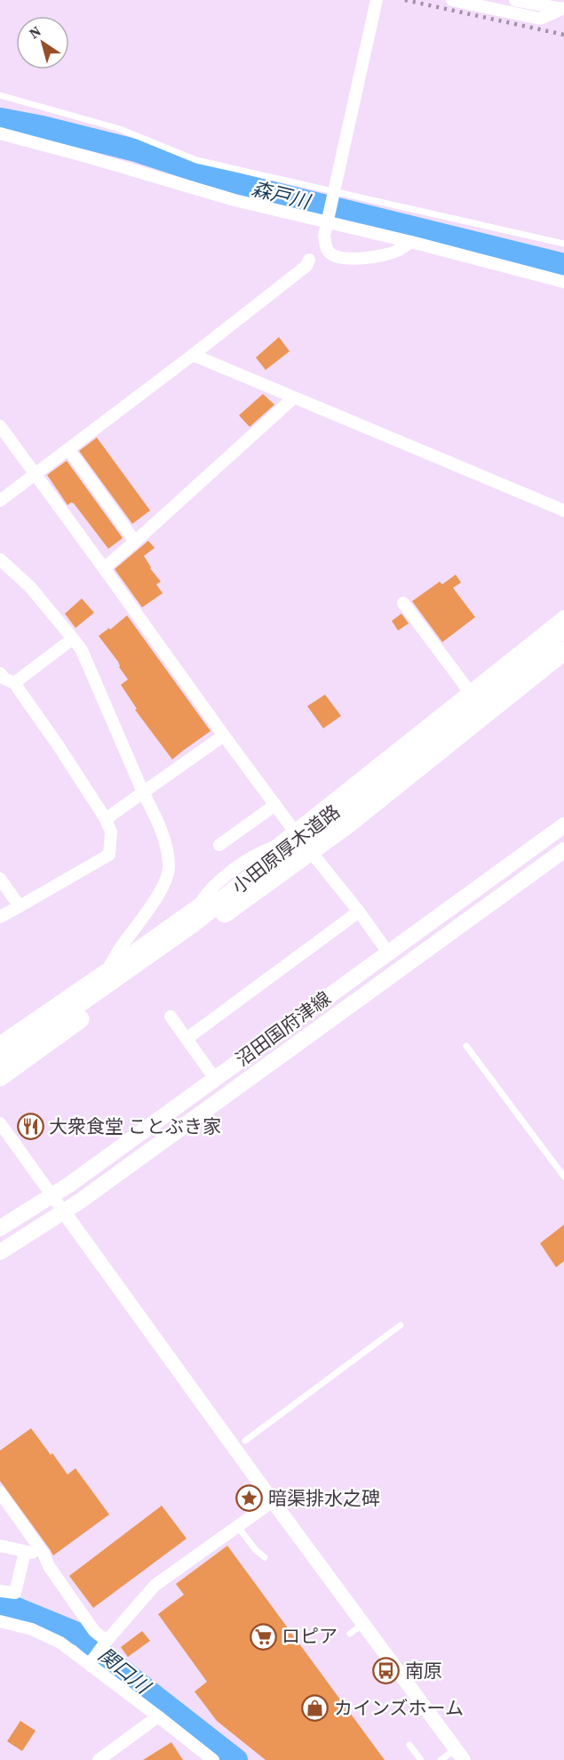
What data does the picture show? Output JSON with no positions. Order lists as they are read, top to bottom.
{
  "streets": {
    "highway": ["小田原厚木道路"],
    "main road": ["沼田国府津線"]
  },
  "water": ["森戸川", "関口川"],
  "places": {
    "restaurant": ["大衆食堂 ことぶき家"],
    "place": ["暗渠排水之碑"],
    "supermarket": ["ロピア"],
    "bus stop": ["南原"],
    "shop": ["カインズホーム"]
  },
  "north": "top left"
}
